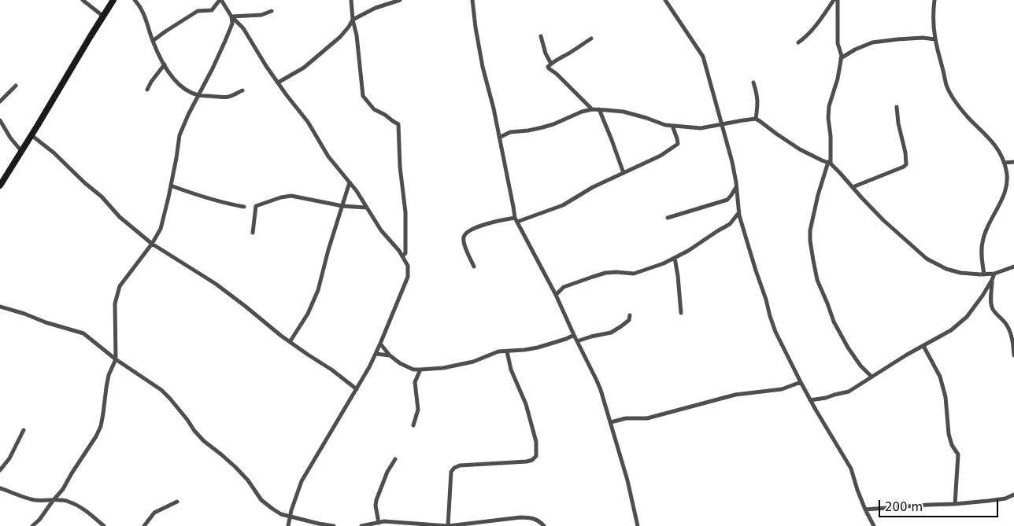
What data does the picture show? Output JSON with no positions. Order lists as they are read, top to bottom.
{
  "scale_bar": "200 m"
}
